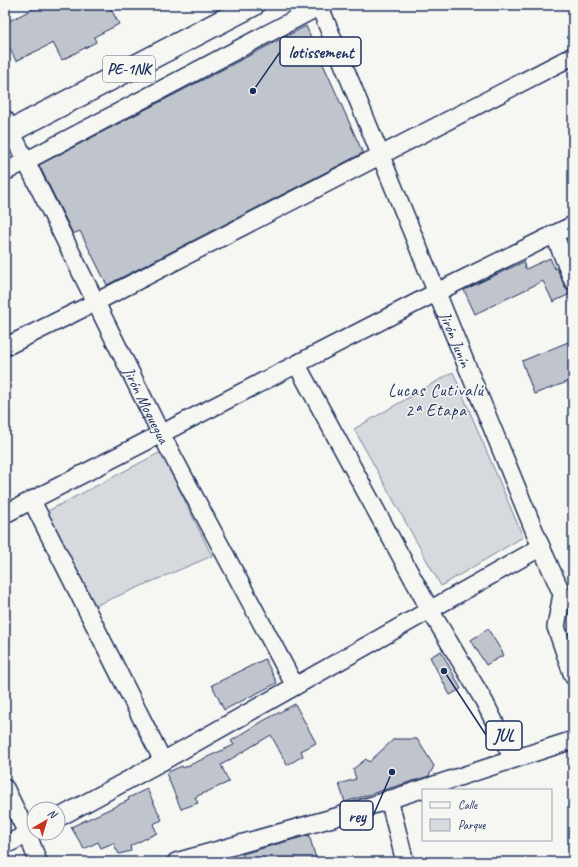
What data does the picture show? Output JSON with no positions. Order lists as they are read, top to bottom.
{
  "streets": {
    "main road": ["PE-1NK"],
    "street": ["Jirón Junín", "Jirón Moquegua"]
  },
  "crossings": [
    ["PE-1NK", "Jirón Moquegua"]
  ],
  "districts": ["Lucas Cutivalú 2ª Etapa"],
  "places": ["lotissement", "JUL", "rey"],
  "legend": ["Calle", "Parque"],
  "north": "top right"
}
